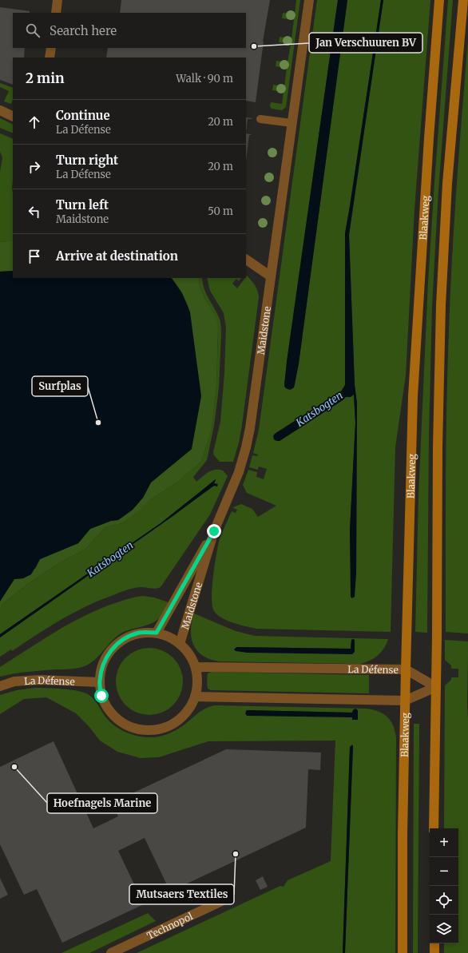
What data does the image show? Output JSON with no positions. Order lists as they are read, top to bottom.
{
  "streets": {
    "main road": ["Blaakweg"],
    "street": ["Maidstone", "La Défense", "Technopol"]
  },
  "crossings": [
    ["Blaakweg", "La Défense"],
    ["Maidstone", "La Défense"]
  ],
  "water": ["Katsbogten"],
  "places": [
    "Jan Verschuuren BV",
    "Surfplas",
    "Hoefnagels Marine",
    "Mutsaers Textiles"
  ],
  "page": {
    "search": "Search here",
    "heading": ["2 min", "Walk · 90 m"],
    "list": [
      ["Continue", "La Défense", "20 m"],
      ["Turn right", "La Défense", "20 m"],
      ["Turn left", "Maidstone", "50 m"],
      "Arrive at destination"
    ],
    "map_buttons": ["+", "−"]
  }
}
